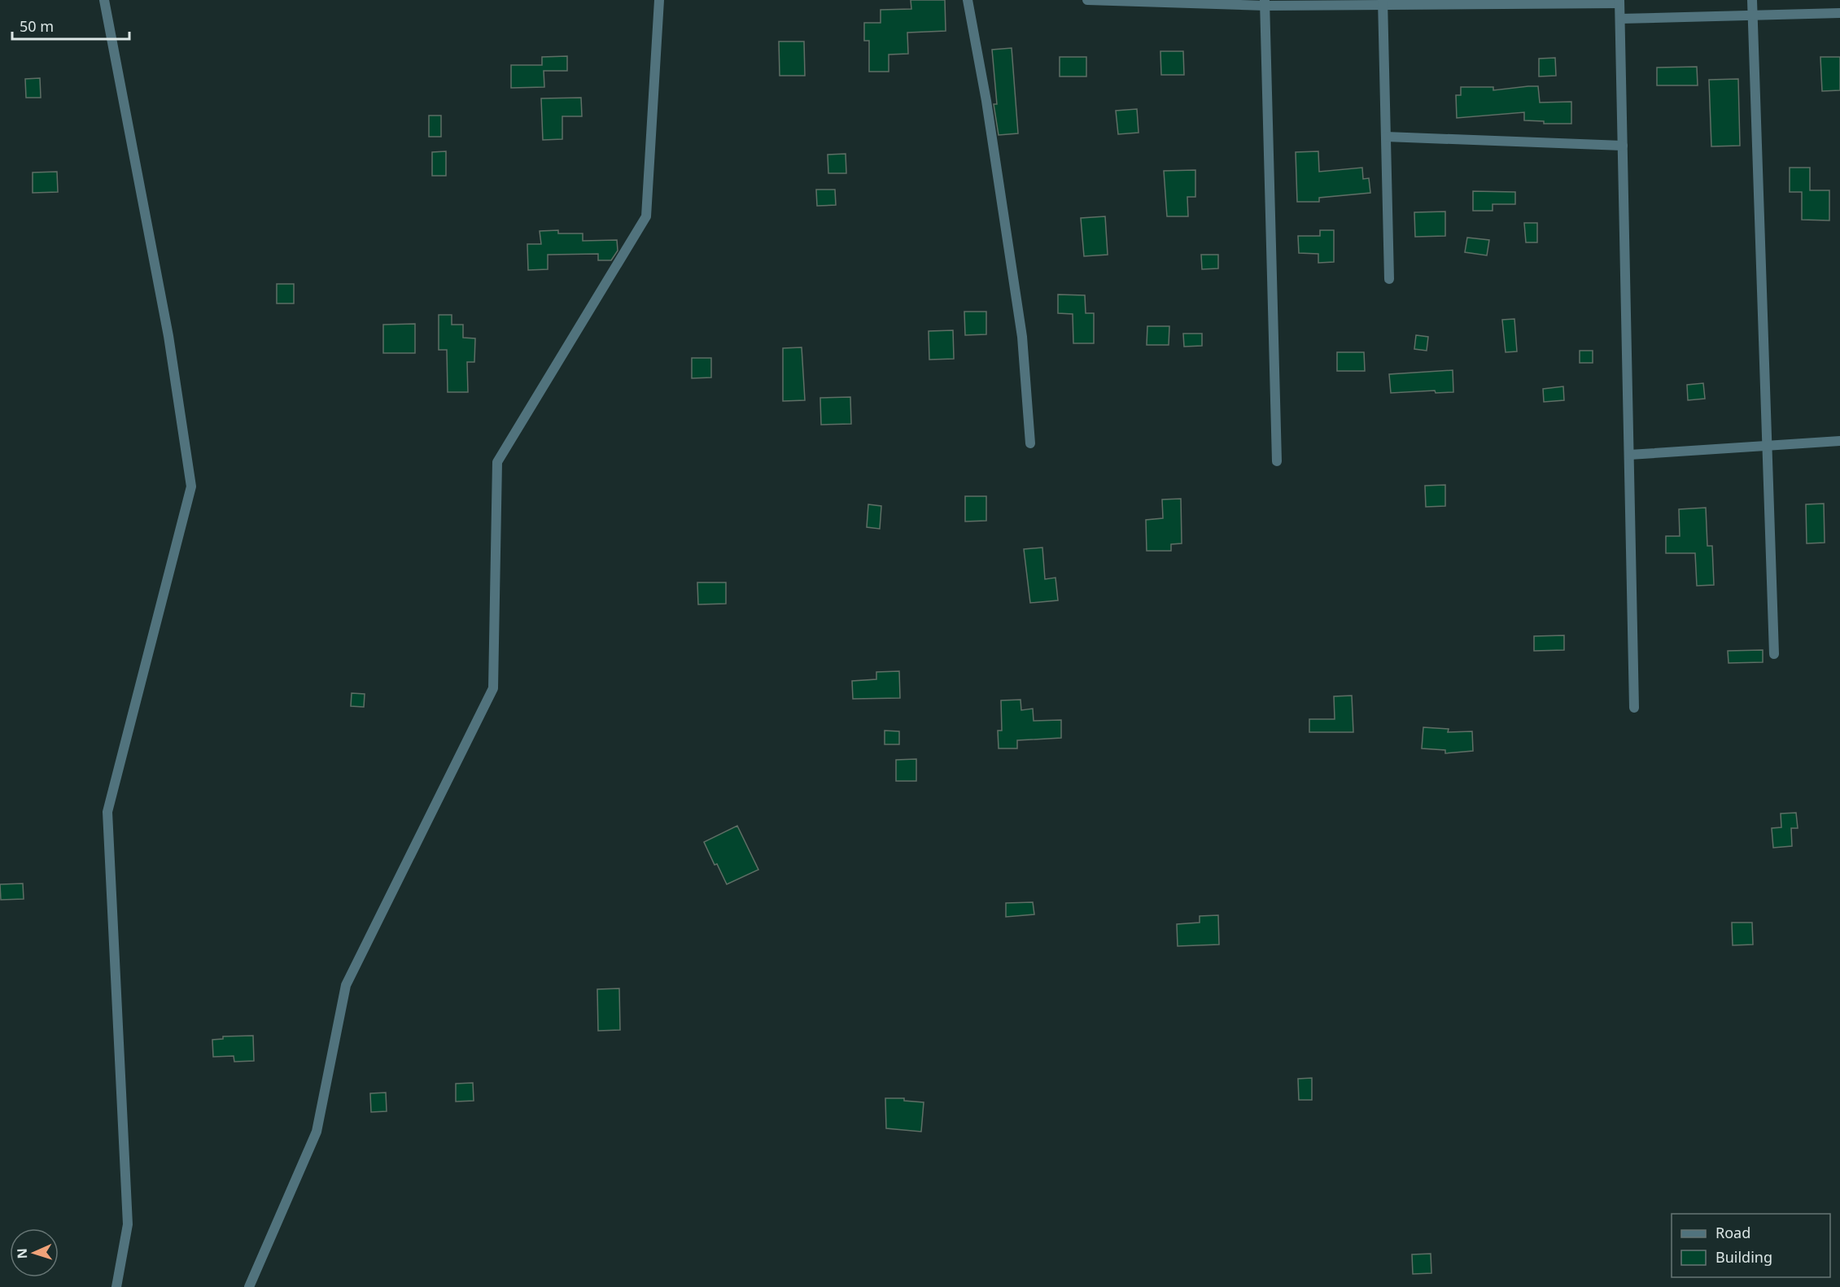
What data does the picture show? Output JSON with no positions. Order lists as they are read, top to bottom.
{
  "legend": ["Road", "Building"],
  "scale_bar": "50 m",
  "north": "left"
}
